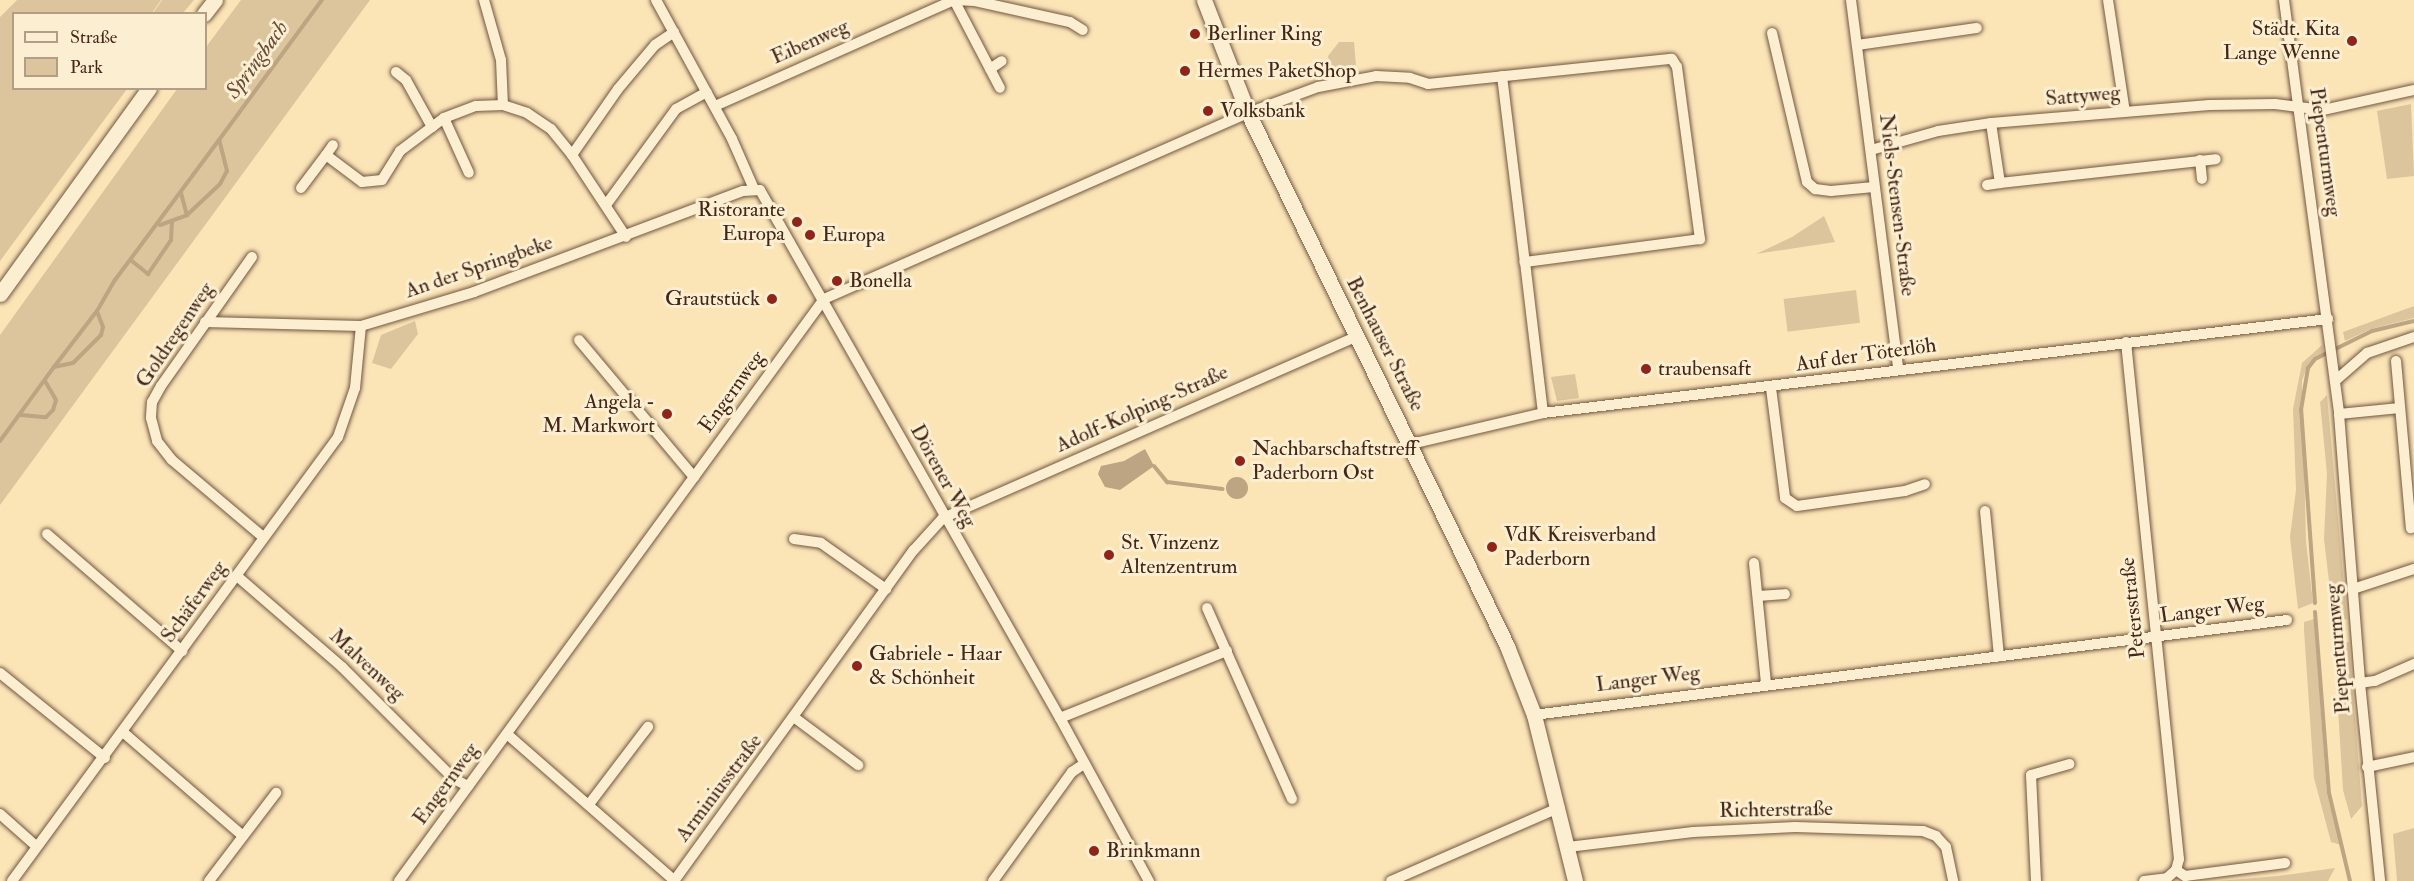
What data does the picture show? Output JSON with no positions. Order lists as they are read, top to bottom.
{
  "streets": {
    "main road": ["Benhauser Straße"],
    "street": [
      "Eibenweg",
      "Sattyweg",
      "Piepenturmweg",
      "Niels-Stensen-Straße",
      "An der Springbeke",
      "Goldregenweg",
      "Auf der Töterlöh",
      "Engernweg",
      "Adolf-Kolping-Straße",
      "Dörener Weg",
      "Schäferweg",
      "Petersstraße",
      "Langer Weg",
      "Malvenweg",
      "Arminiusstraße",
      "Richterstraße"
    ]
  },
  "crossings": [
    ["Eibenweg", "Dörener Weg"],
    ["Sattyweg", "Piepenturmweg"],
    ["Sattyweg", "Niels-Stensen-Straße"],
    ["Piepenturmweg", "Auf der Töterlöh"],
    ["Niels-Stensen-Straße", "Auf der Töterlöh"],
    ["An der Springbeke", "Goldregenweg"],
    ["An der Springbeke", "Dörener Weg"],
    ["An der Springbeke", "Schäferweg"],
    ["Goldregenweg", "Schäferweg"],
    ["Benhauser Straße", "Auf der Töterlöh"],
    ["Benhauser Straße", "Adolf-Kolping-Straße"],
    ["Benhauser Straße", "Langer Weg"],
    ["Benhauser Straße", "Richterstraße"],
    ["Auf der Töterlöh", "Petersstraße"],
    ["Engernweg", "Dörener Weg"],
    ["Engernweg", "Malvenweg"],
    ["Adolf-Kolping-Straße", "Dörener Weg"],
    ["Adolf-Kolping-Straße", "Arminiusstraße"],
    ["Dörener Weg", "Arminiusstraße"],
    ["Schäferweg", "Malvenweg"],
    ["Petersstraße", "Langer Weg"]
  ],
  "water": ["Springbach"],
  "places": [
    "Berliner Ring",
    "Städt. Kita Lange Wenne",
    "Hermes PaketShop",
    "Volksbank",
    "Ristorante Europa",
    "Europa",
    "Bonella",
    "Grautstück",
    "traubensaft",
    "Angela - M. Markwort",
    "Nachbarschaftstreff Paderborn Ost",
    "VdK Kreisverband Paderborn",
    "St. Vinzenz Altenzentrum",
    "Gabriele - Haar & Schönheit",
    "Brinkmann"
  ],
  "legend": ["Straße", "Park"]
}
